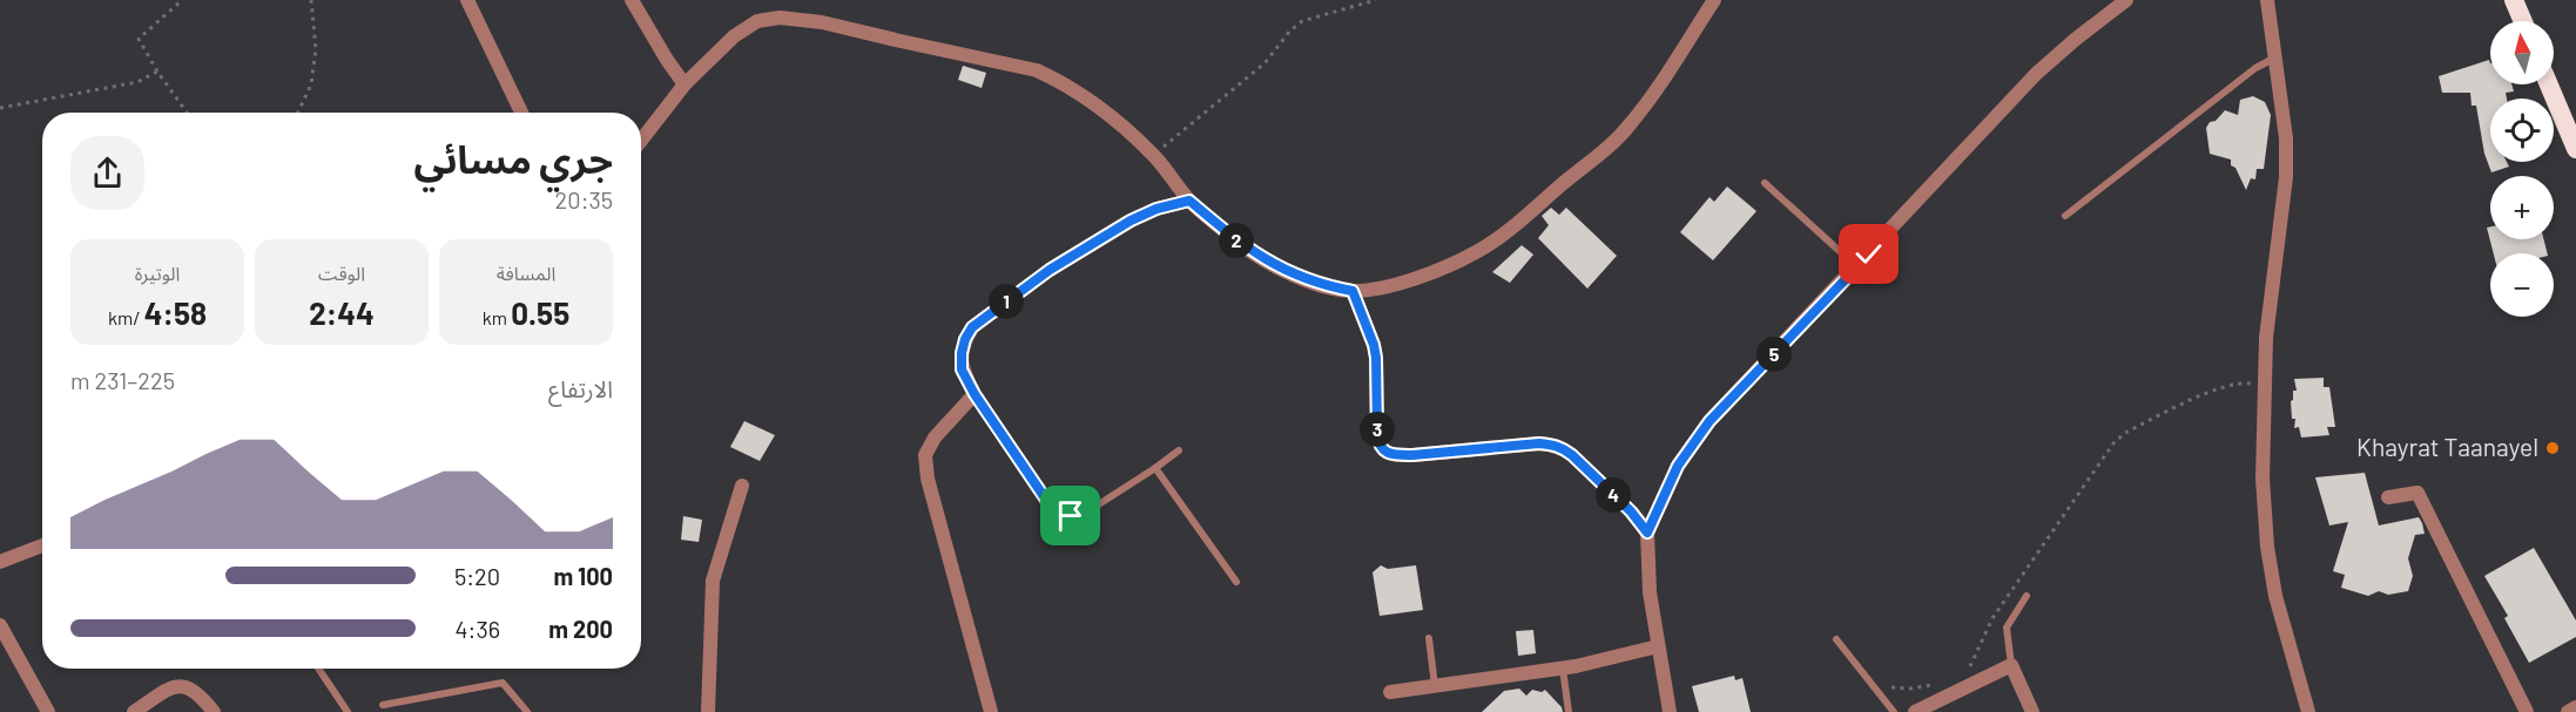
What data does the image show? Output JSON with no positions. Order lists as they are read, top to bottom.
{
  "places": ["Khayrat Taanayel"],
  "north": "top",
  "page": {
    "map_buttons": ["+", "−"],
    "heading": ["جري مسائي", "20:35"],
    "pins": [
      "2",
      "1",
      "5",
      "3",
      "4"
    ],
    "stats": [
      ["المسافة", "0.55 km"],
      ["الوقت", "2:44"],
      ["الوتيرة", "4:58 /km"]
    ],
    "chart": ["الارتفاع", "225–231 m"],
    "list": [
      {
        "name": "100 m",
        "note": "5:20"
      },
      {
        "name": "200 m",
        "note": "4:36"
      }
    ]
  }
}
